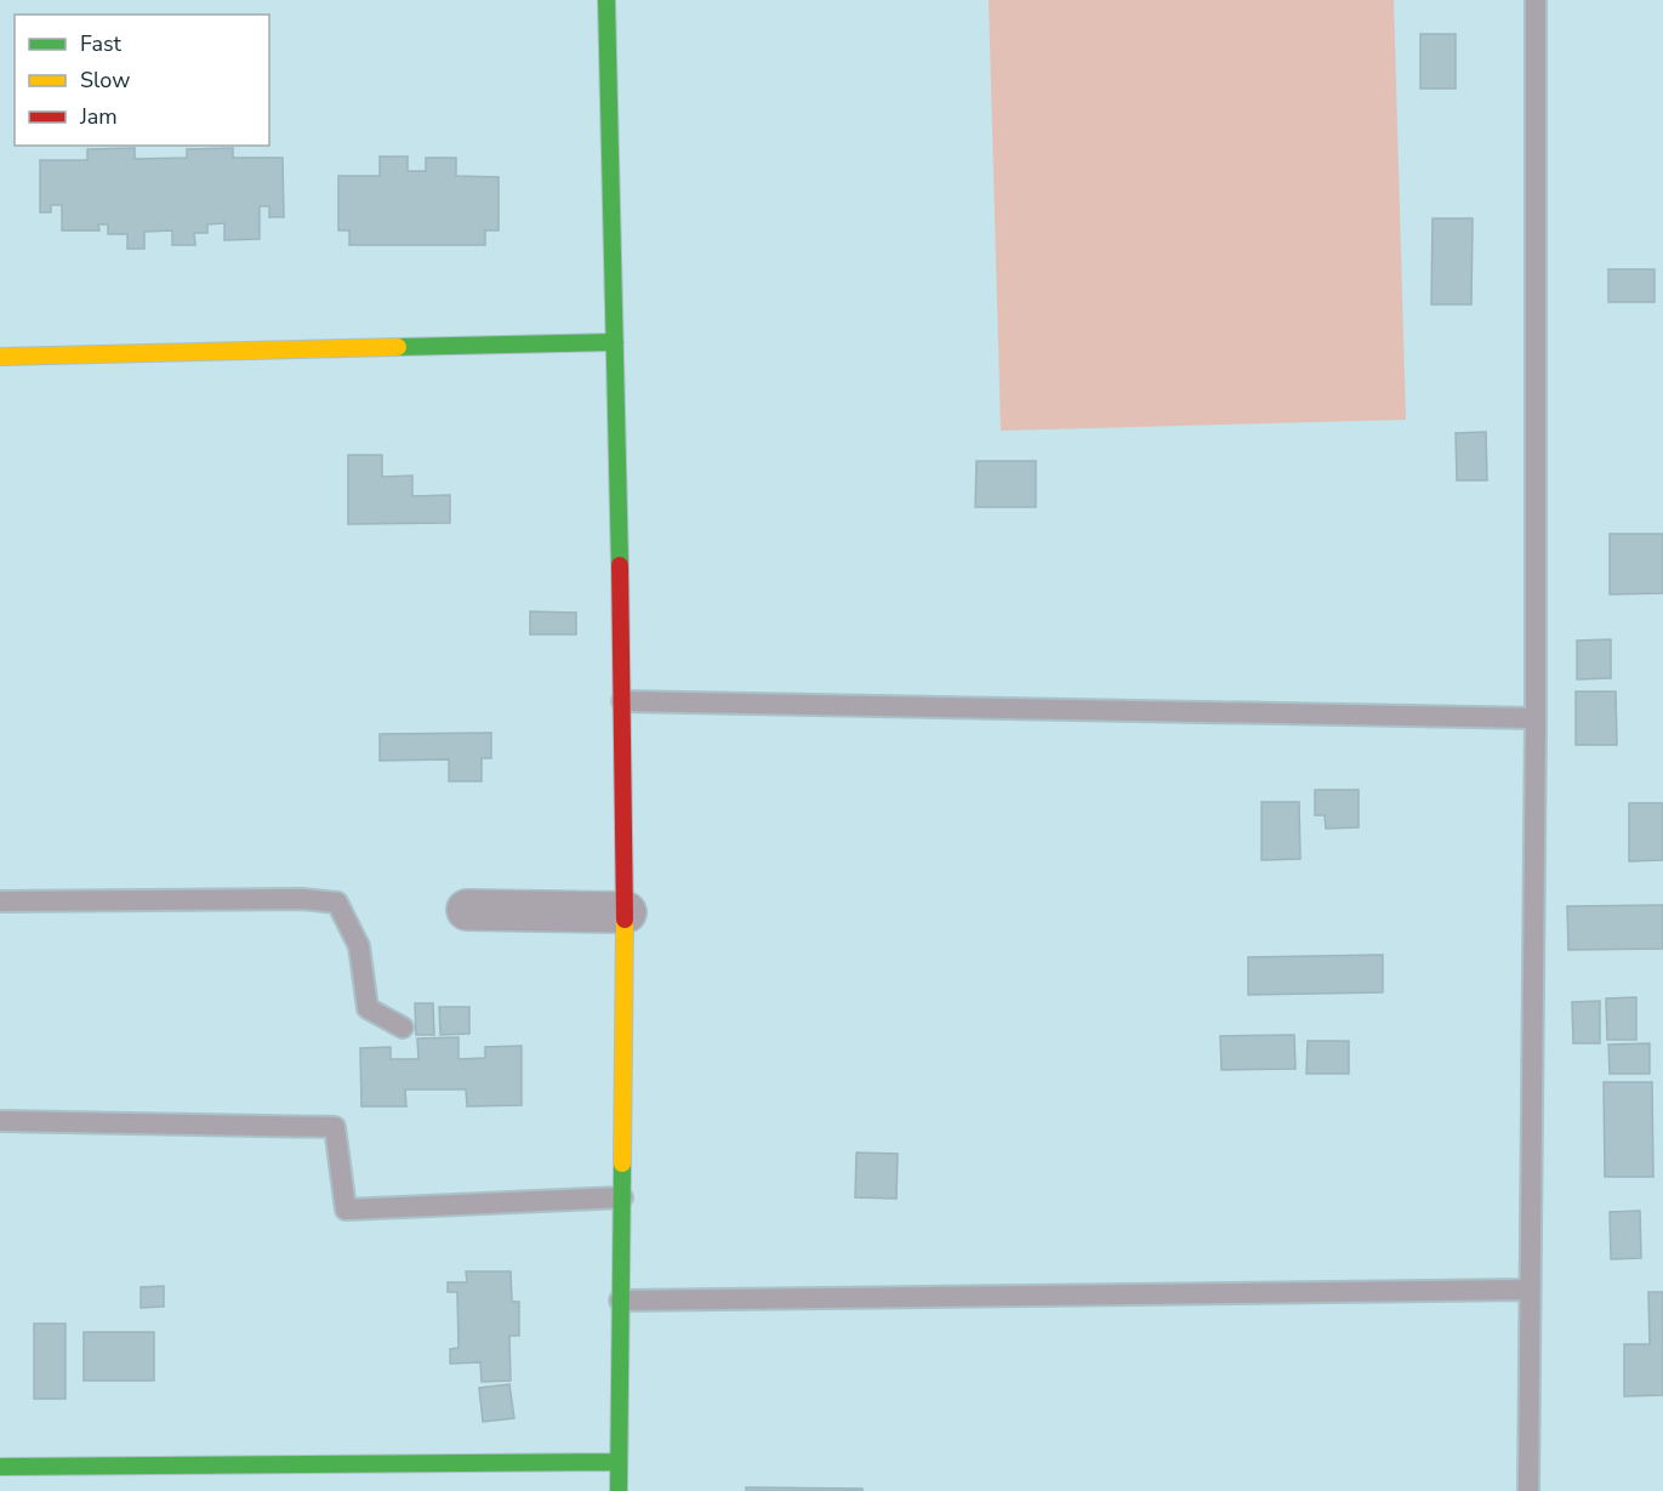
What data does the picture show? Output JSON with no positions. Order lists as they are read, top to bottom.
{
  "legend": ["Fast", "Slow", "Jam"]
}
